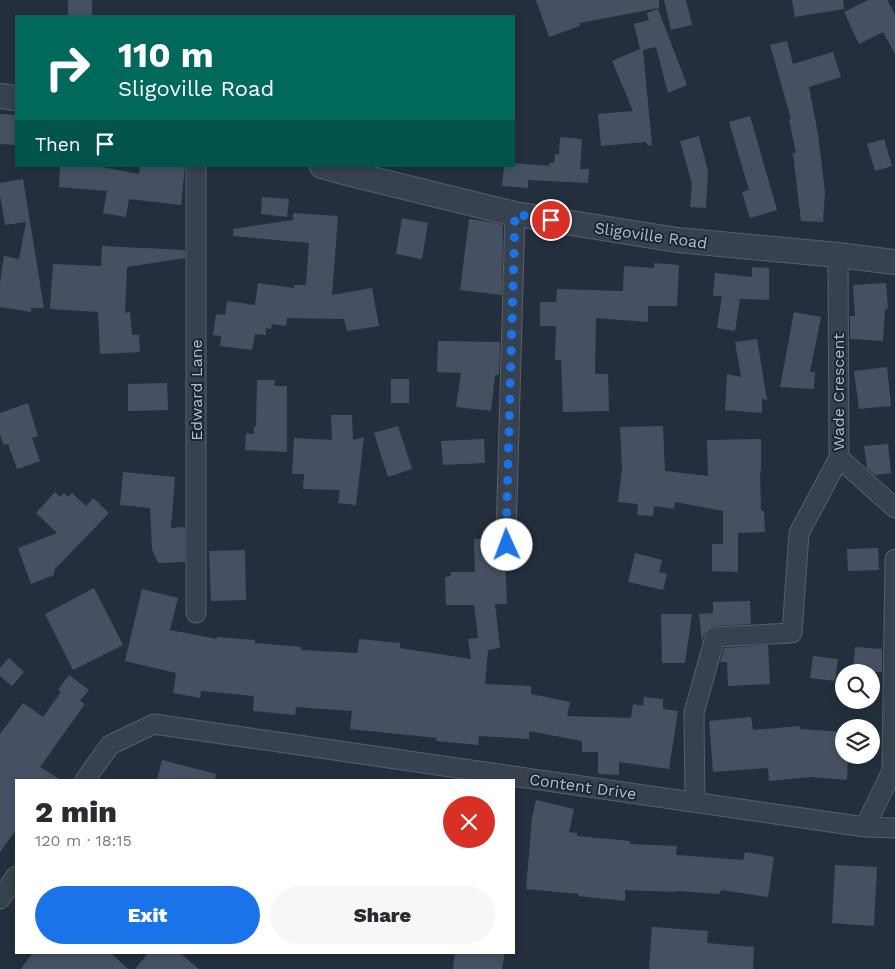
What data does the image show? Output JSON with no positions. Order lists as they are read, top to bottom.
{
  "streets": {
    "street": [
      "Sligoville Road",
      "Edward Lane",
      "Wade Crescent",
      "Content Drive"
    ]
  },
  "crossings": [
    ["Sligoville Road", "Wade Crescent"],
    ["Wade Crescent", "Content Drive"]
  ],
  "page": {
    "turn": ["110 m", "Sligoville Road"],
    "then": "Then",
    "heading": ["2 min", "120 m · 18:15"],
    "buttons": ["Exit", "Share"]
  }
}
